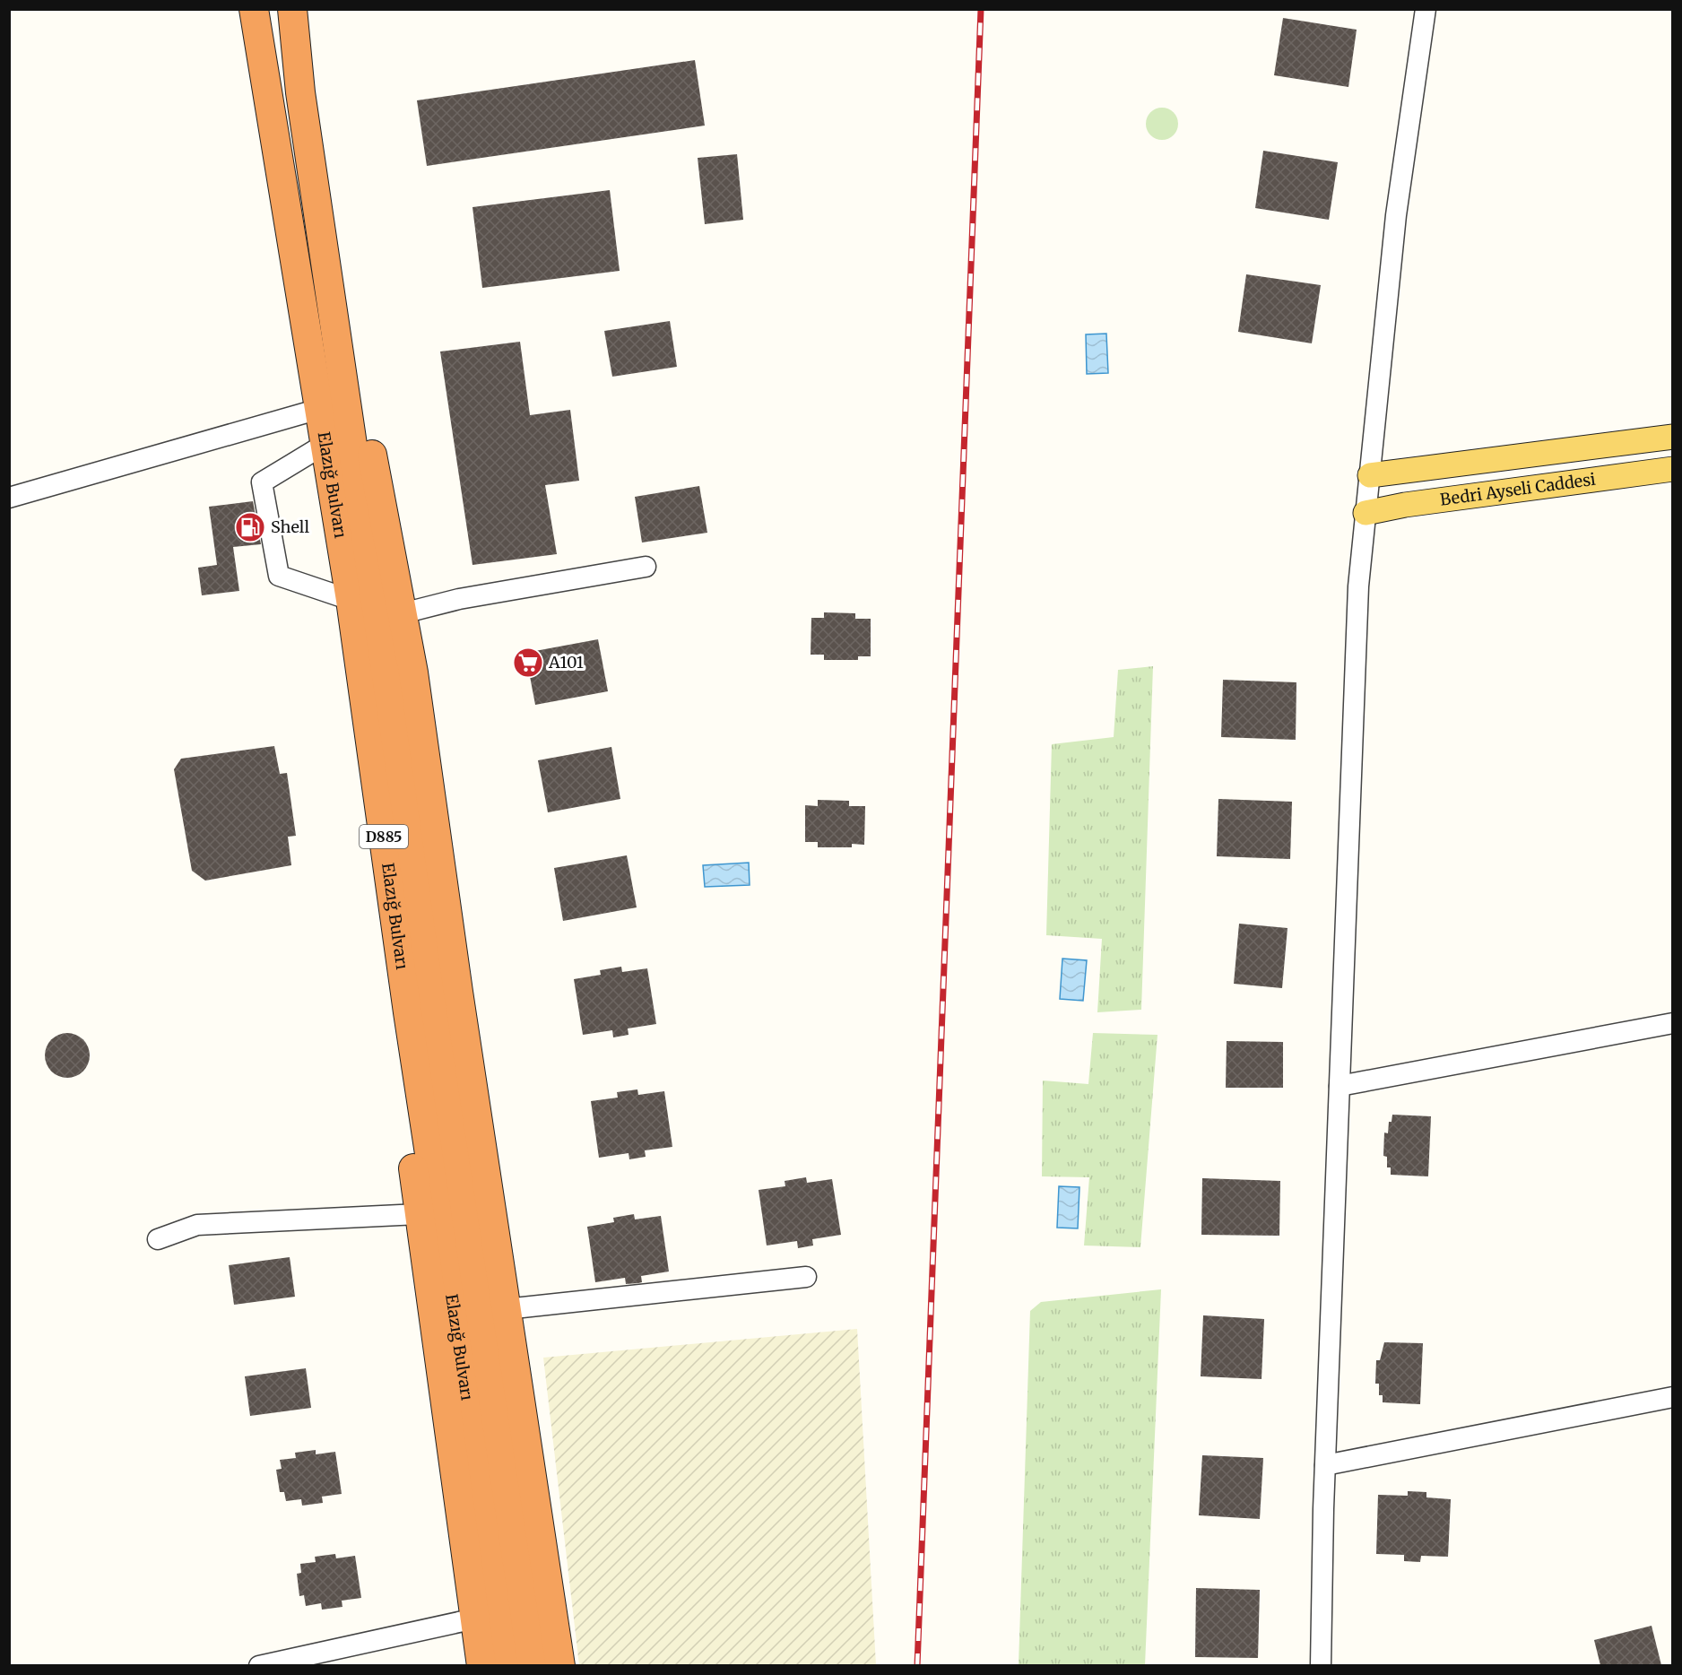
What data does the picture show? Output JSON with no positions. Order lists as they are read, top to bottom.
{
  "streets": {
    "highway": ["Elazığ Bulvarı", "D885"],
    "main road": ["Bedri Ayseli Caddesi"]
  },
  "places": {
    "fuel station": ["Shell"],
    "supermarket": ["A101"]
  }
}
